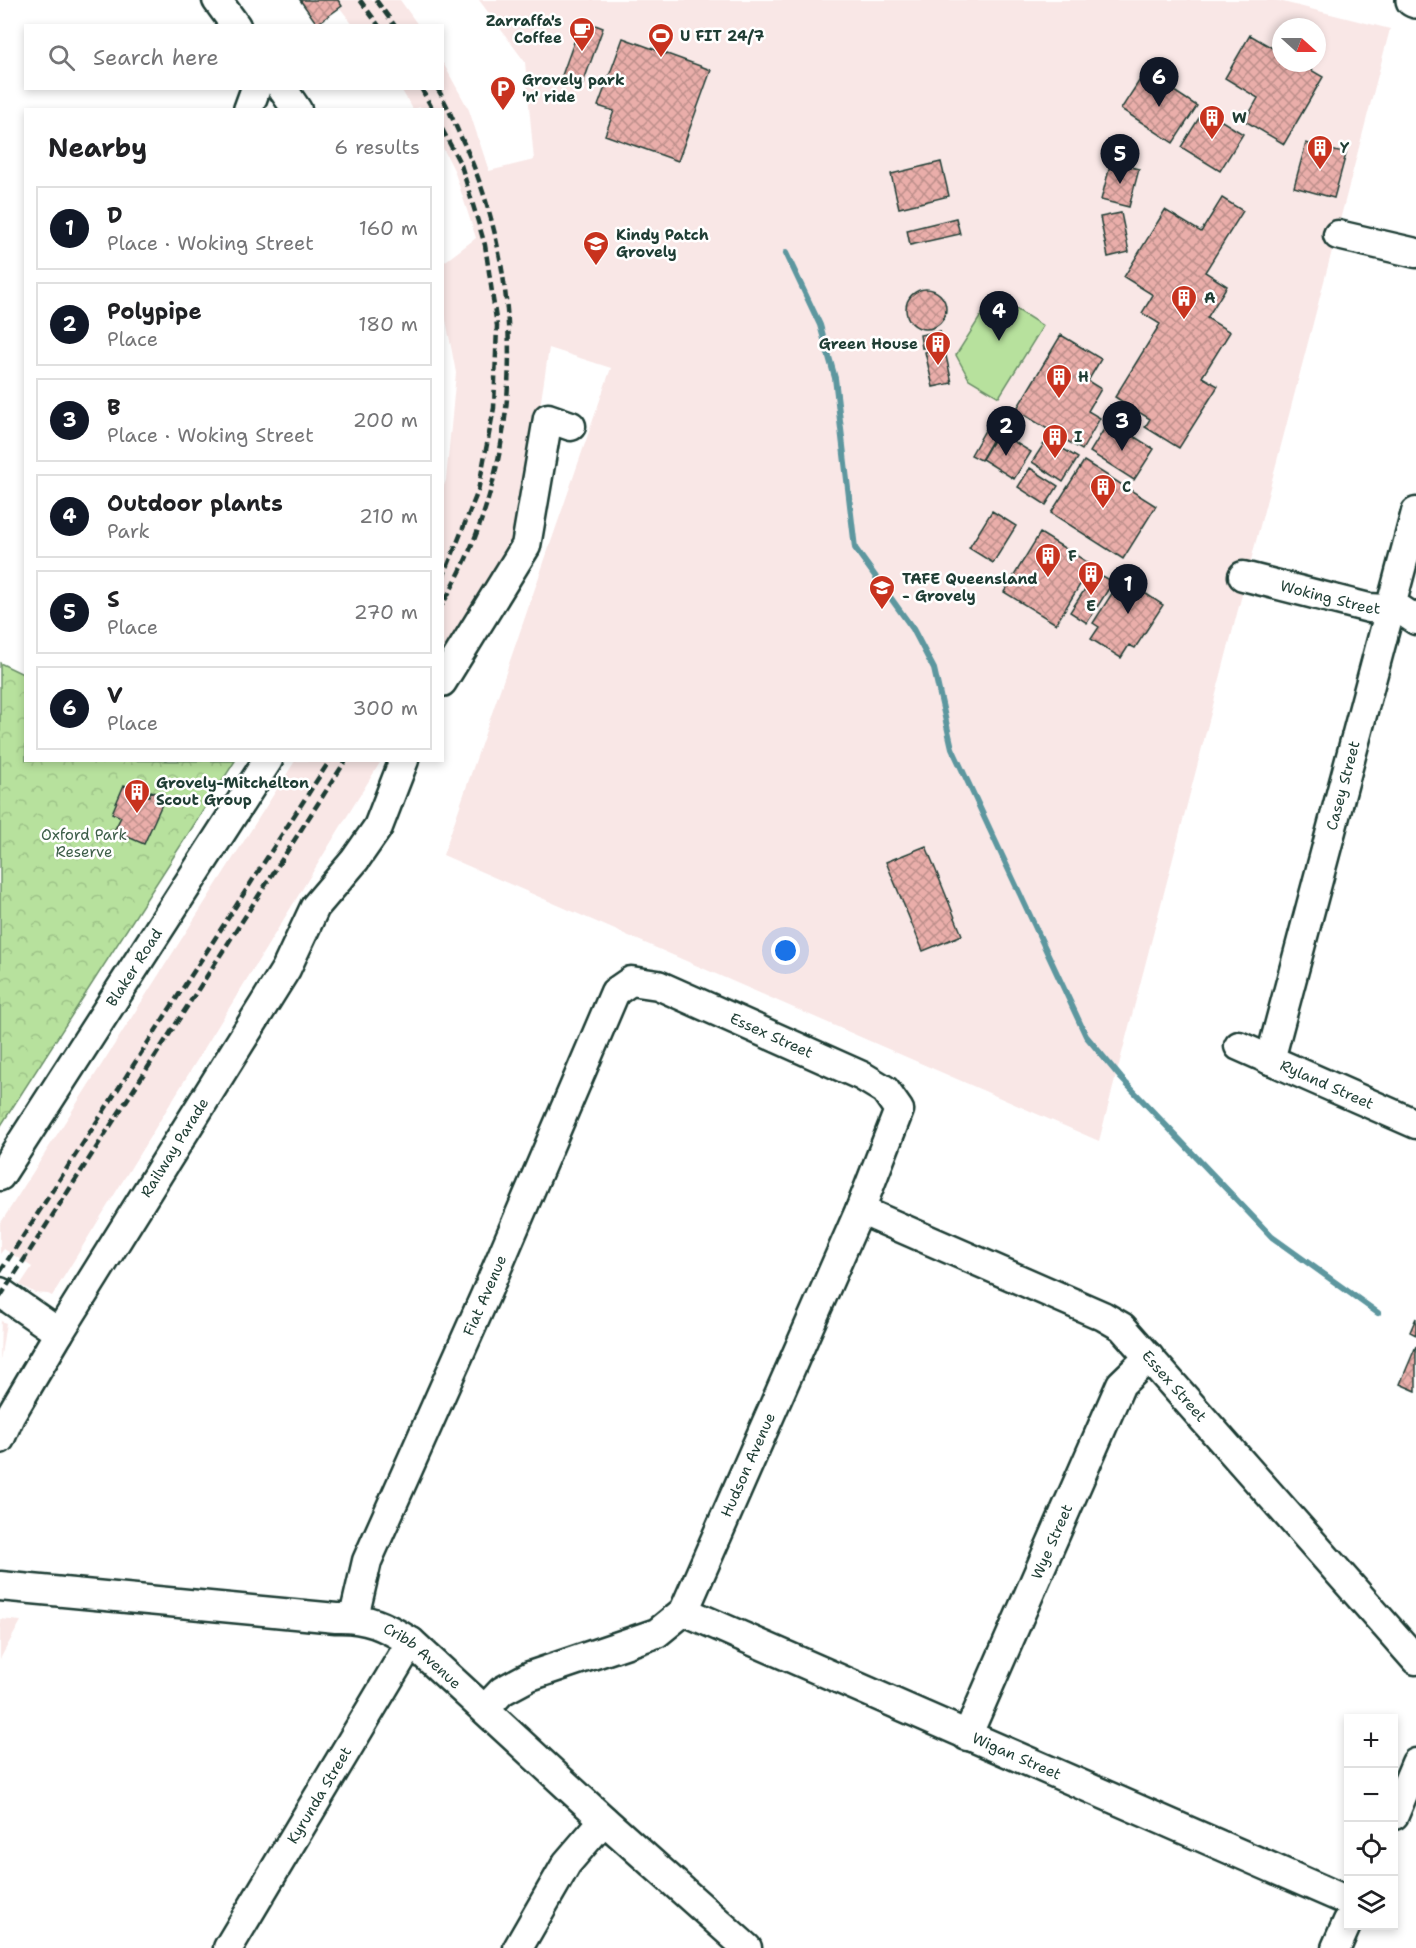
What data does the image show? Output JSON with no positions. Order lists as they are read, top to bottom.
{
  "streets": {
    "street": [
      "Woking Street",
      "Casey Street",
      "Blaker Road",
      "Essex Street",
      "Ryland Street",
      "Railway Parade",
      "Fiat Avenue",
      "Hudson Avenue",
      "Wye Street",
      "Cribb Avenue",
      "Wigan Street",
      "Kyrunda Street"
    ]
  },
  "crossings": [
    ["Woking Street", "Casey Street"],
    ["Casey Street", "Ryland Street"],
    ["Essex Street", "Fiat Avenue"],
    ["Essex Street", "Hudson Avenue"],
    ["Essex Street", "Wye Street"],
    ["Fiat Avenue", "Cribb Avenue"],
    ["Hudson Avenue", "Cribb Avenue"],
    ["Hudson Avenue", "Wigan Street"],
    ["Wye Street", "Wigan Street"],
    ["Cribb Avenue", "Kyrunda Street"]
  ],
  "parks": ["Oxford Park Reserve"],
  "places": {
    "cafe": ["Zarraffa's Coffee"],
    "sports": ["U FIT 24/7"],
    "parking": ["Grovely park 'n' ride"],
    "building": [
      "W",
      "Y",
      "A",
      "Green House",
      "H",
      "I",
      "C",
      "F",
      "E",
      "Grovely-Mitchelton Scout Group"
    ],
    "school or university": ["Kindy Patch Grovely", "TAFE Queensland - Grovely"]
  },
  "north": "right",
  "page": {
    "search": "Search here",
    "pins": [
      "6",
      "5",
      "4",
      "3",
      "2",
      "1"
    ],
    "heading": ["Nearby", "6 results"],
    "list": [
      {
        "mark": "1",
        "name": "D",
        "note": "Place · Woking Street",
        "value": "160 m"
      },
      {
        "mark": "2",
        "name": "Polypipe",
        "note": "Place",
        "value": "180 m"
      },
      {
        "mark": "3",
        "name": "B",
        "note": "Place · Woking Street",
        "value": "200 m"
      },
      {
        "mark": "4",
        "name": "Outdoor plants",
        "note": "Park",
        "value": "210 m"
      },
      {
        "mark": "5",
        "name": "S",
        "note": "Place",
        "value": "270 m"
      },
      {
        "mark": "6",
        "name": "V",
        "note": "Place",
        "value": "300 m"
      }
    ],
    "map_buttons": ["+", "−"]
  }
}
